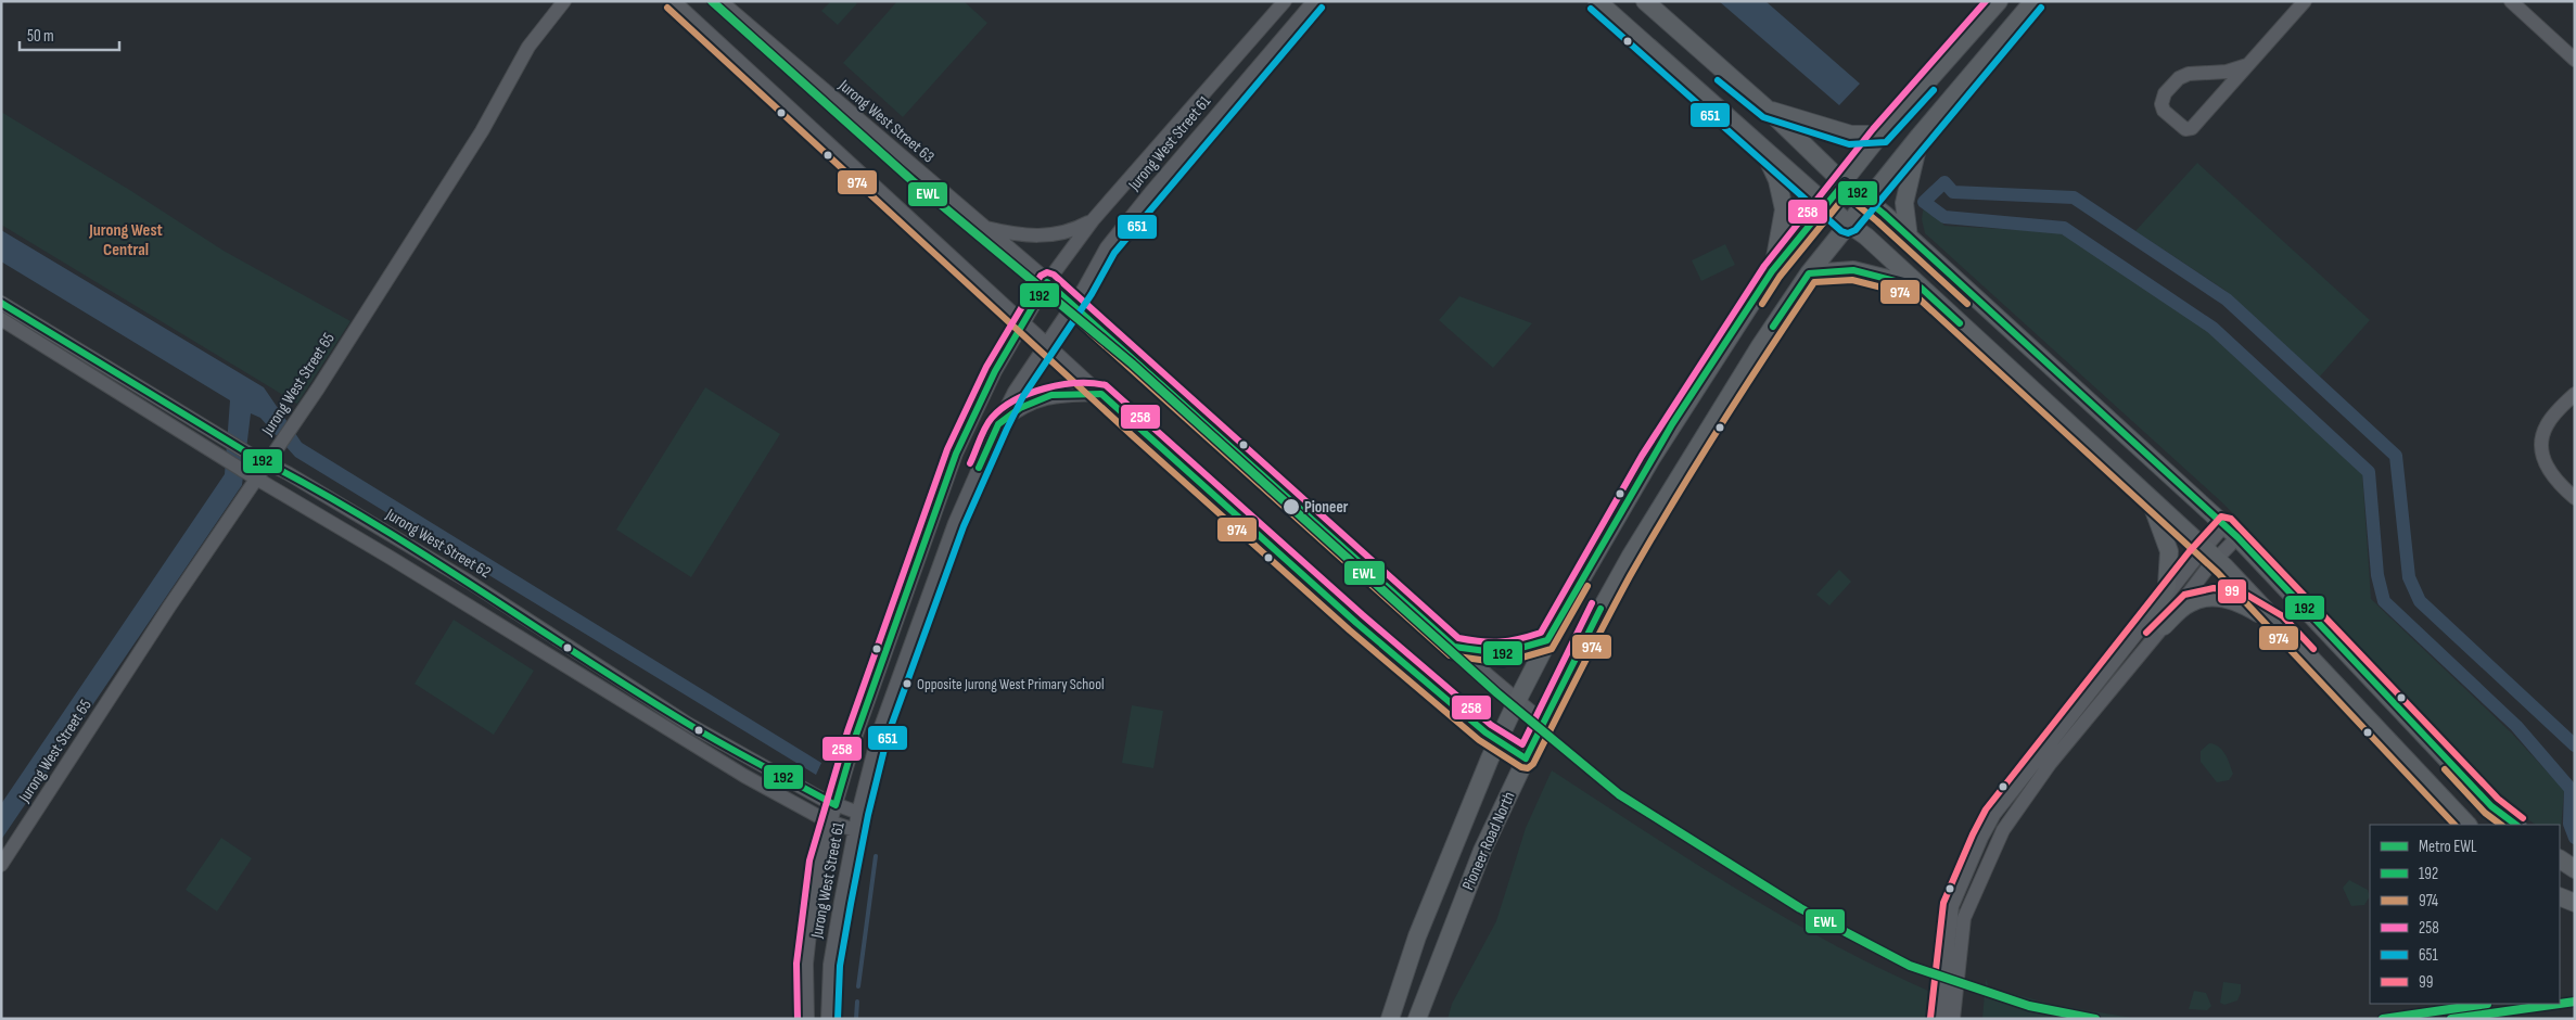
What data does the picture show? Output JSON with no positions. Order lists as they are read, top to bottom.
{
  "streets": {
    "main road": ["Pioneer Road North"],
    "street": [
      "Jurong West Street 63",
      "Jurong West Street 61",
      "Jurong West Street 65",
      "Jurong West Street 62"
    ]
  },
  "crossings": [
    ["Jurong West Street 63", "Jurong West Street 61"],
    ["Jurong West Street 63", "Pioneer Road North"],
    ["Jurong West Street 61", "Jurong West Street 62"],
    ["Jurong West Street 65", "Jurong West Street 62"]
  ],
  "districts": ["Jurong West Central"],
  "places": ["Pioneer", "Opposite Jurong West Primary School"],
  "lines": [
    "metro line EWL",
    "transit line 258",
    "transit line 974",
    "transit line 651",
    "transit line 192",
    "transit line 99"
  ],
  "legend": [
    "Metro EWL",
    "192",
    "974",
    "258",
    "651",
    "99"
  ],
  "scale_bar": "50 m"
}
